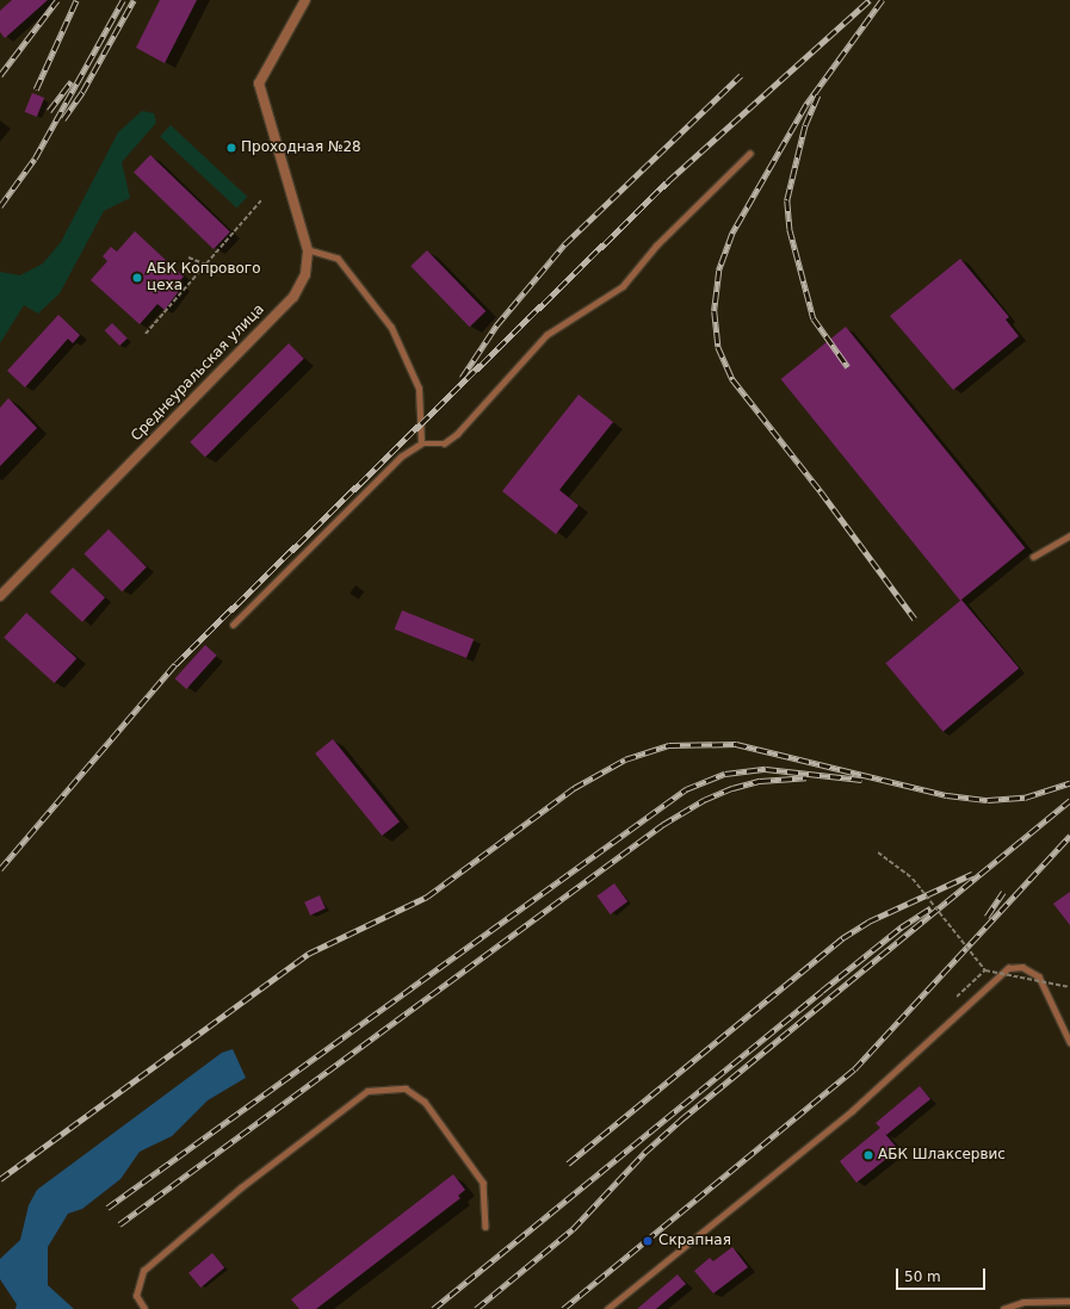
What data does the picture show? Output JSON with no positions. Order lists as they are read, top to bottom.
{
  "streets": {
    "street": ["Среднеуральская улица"]
  },
  "places": [
    "Проходная №28",
    "АБК Копрового цеха",
    "АБК Шлаксервис",
    "Скрапная"
  ],
  "scale_bar": "50 m"
}
